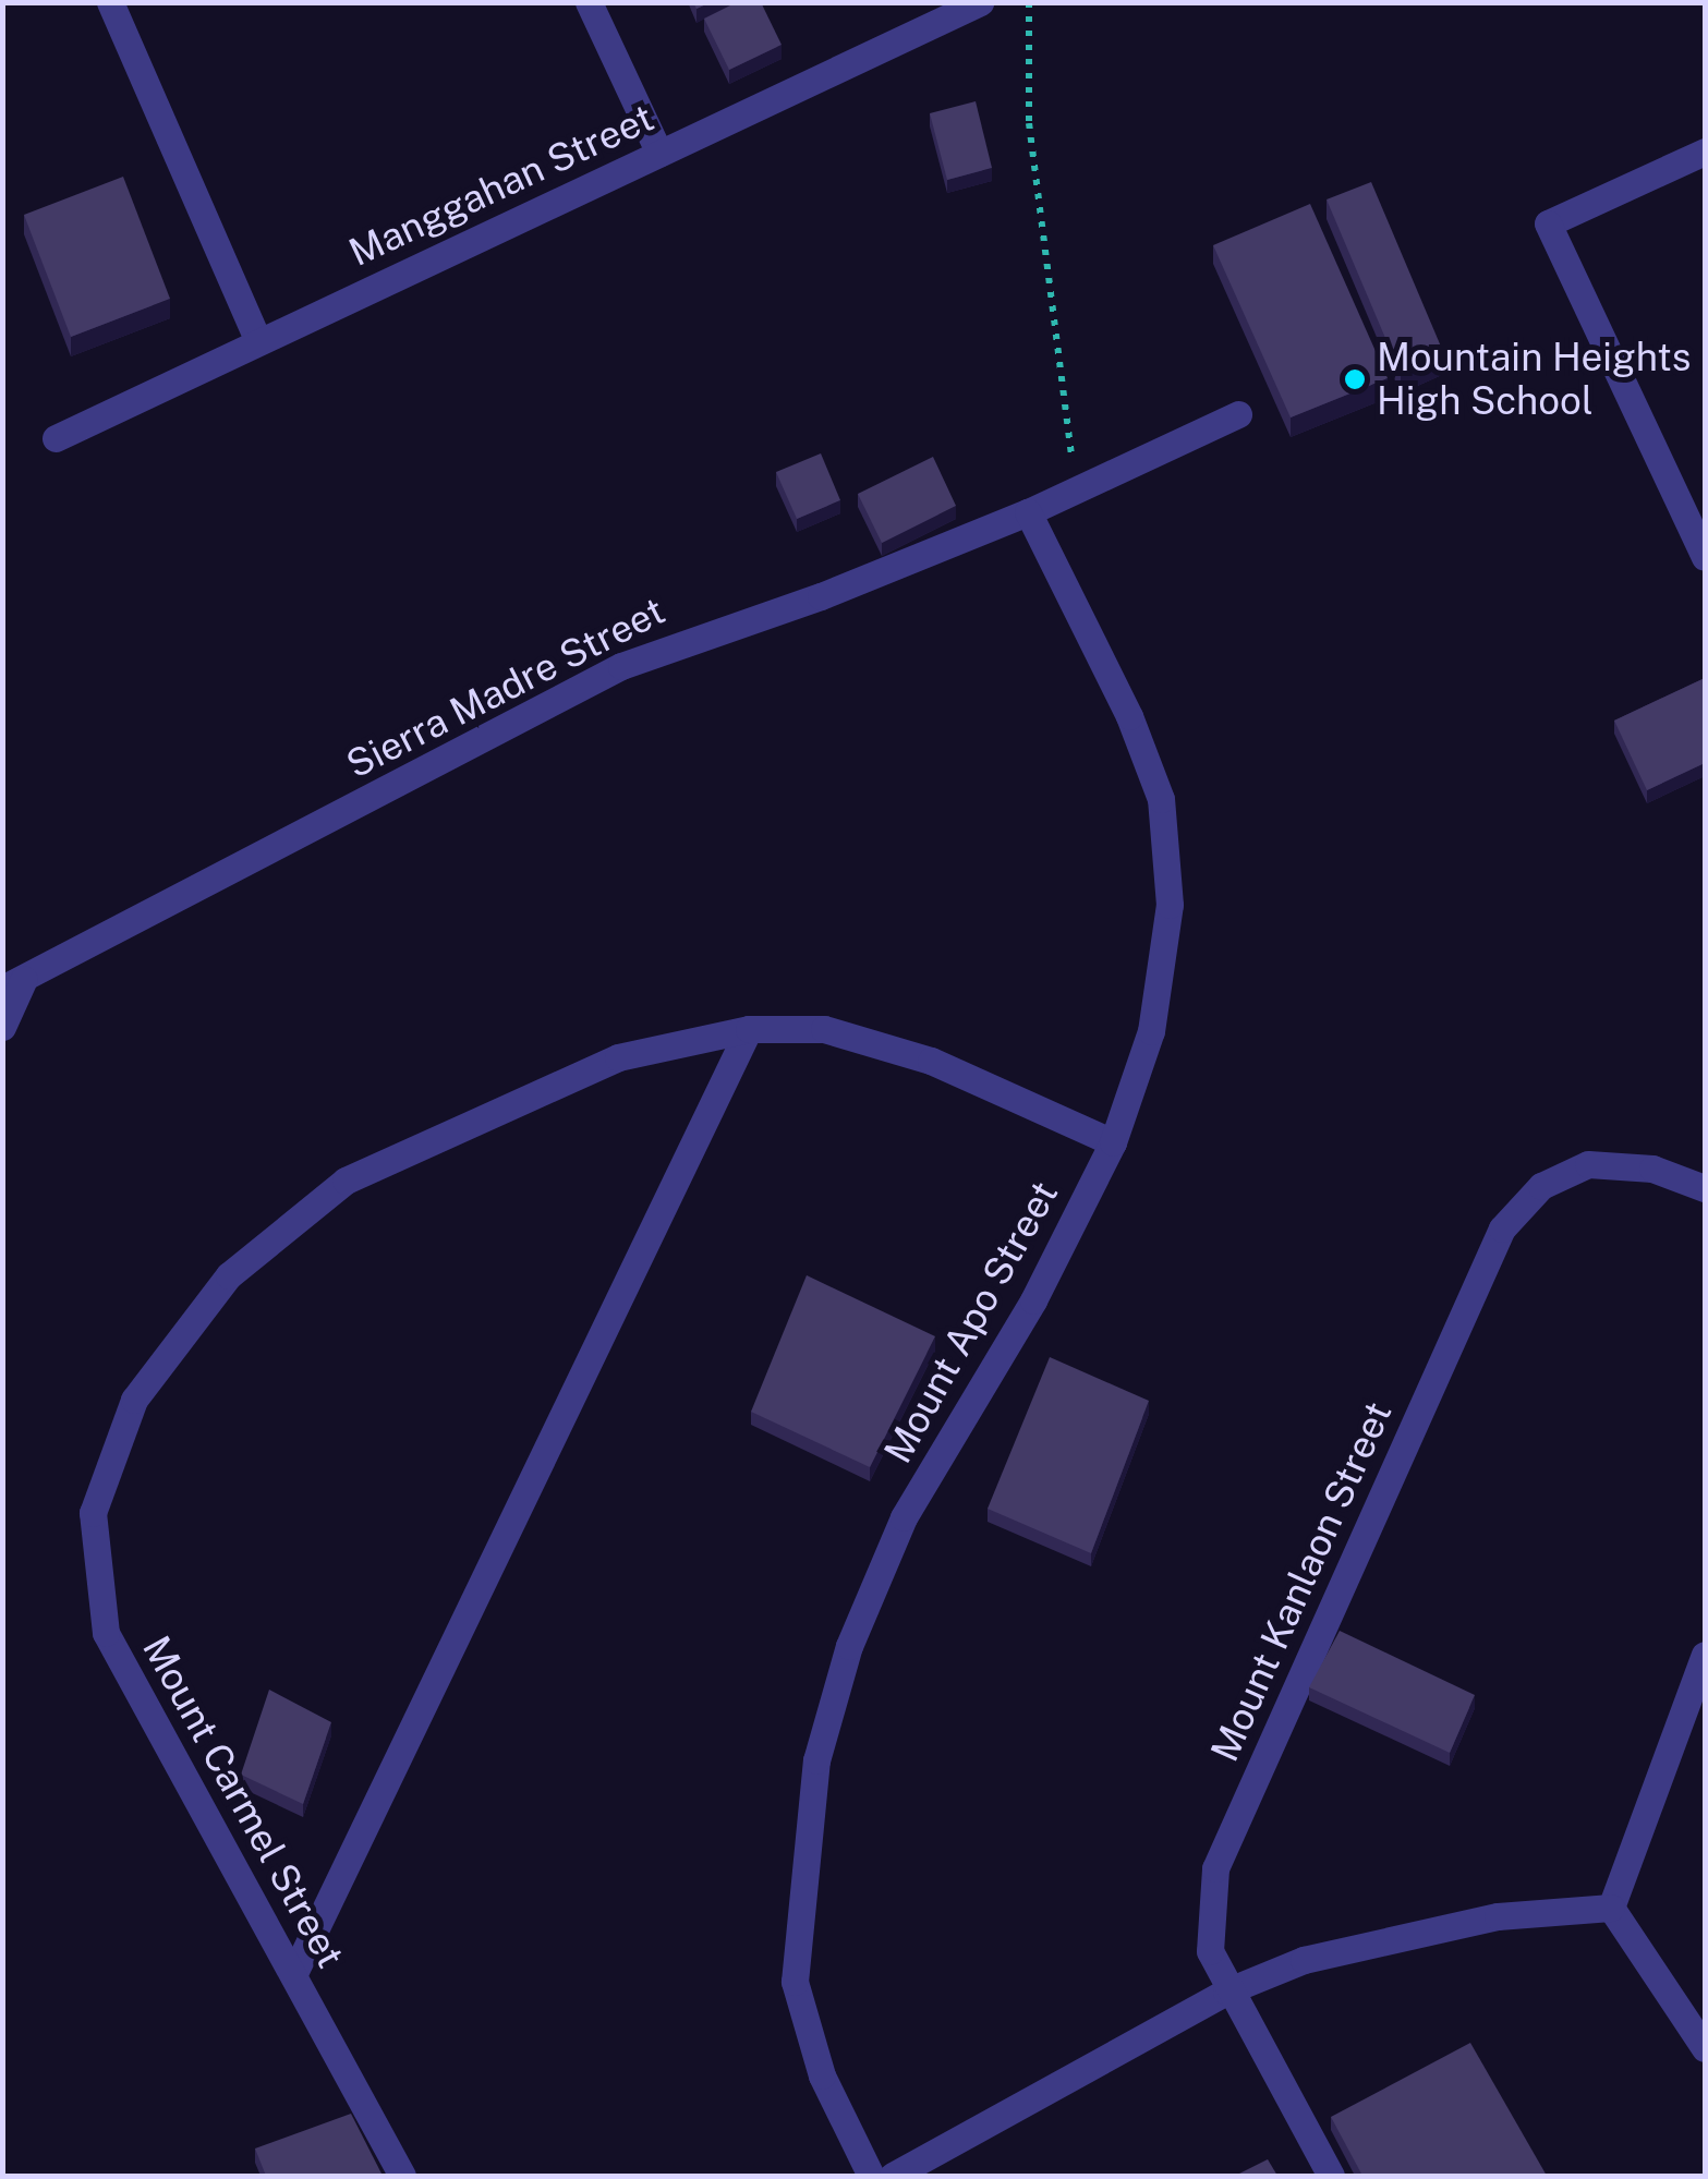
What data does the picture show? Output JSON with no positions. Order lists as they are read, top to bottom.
{
  "streets": {
    "street": [
      "Manggahan Street",
      "Sierra Madre Street",
      "Mount Apo Street",
      "Mount Kanlaon Street",
      "Mount Carmel Street"
    ]
  },
  "crossings": [
    ["Sierra Madre Street", "Mount Apo Street"],
    ["Mount Apo Street", "Mount Carmel Street"]
  ],
  "places": ["Mountain Heights High School"]
}
